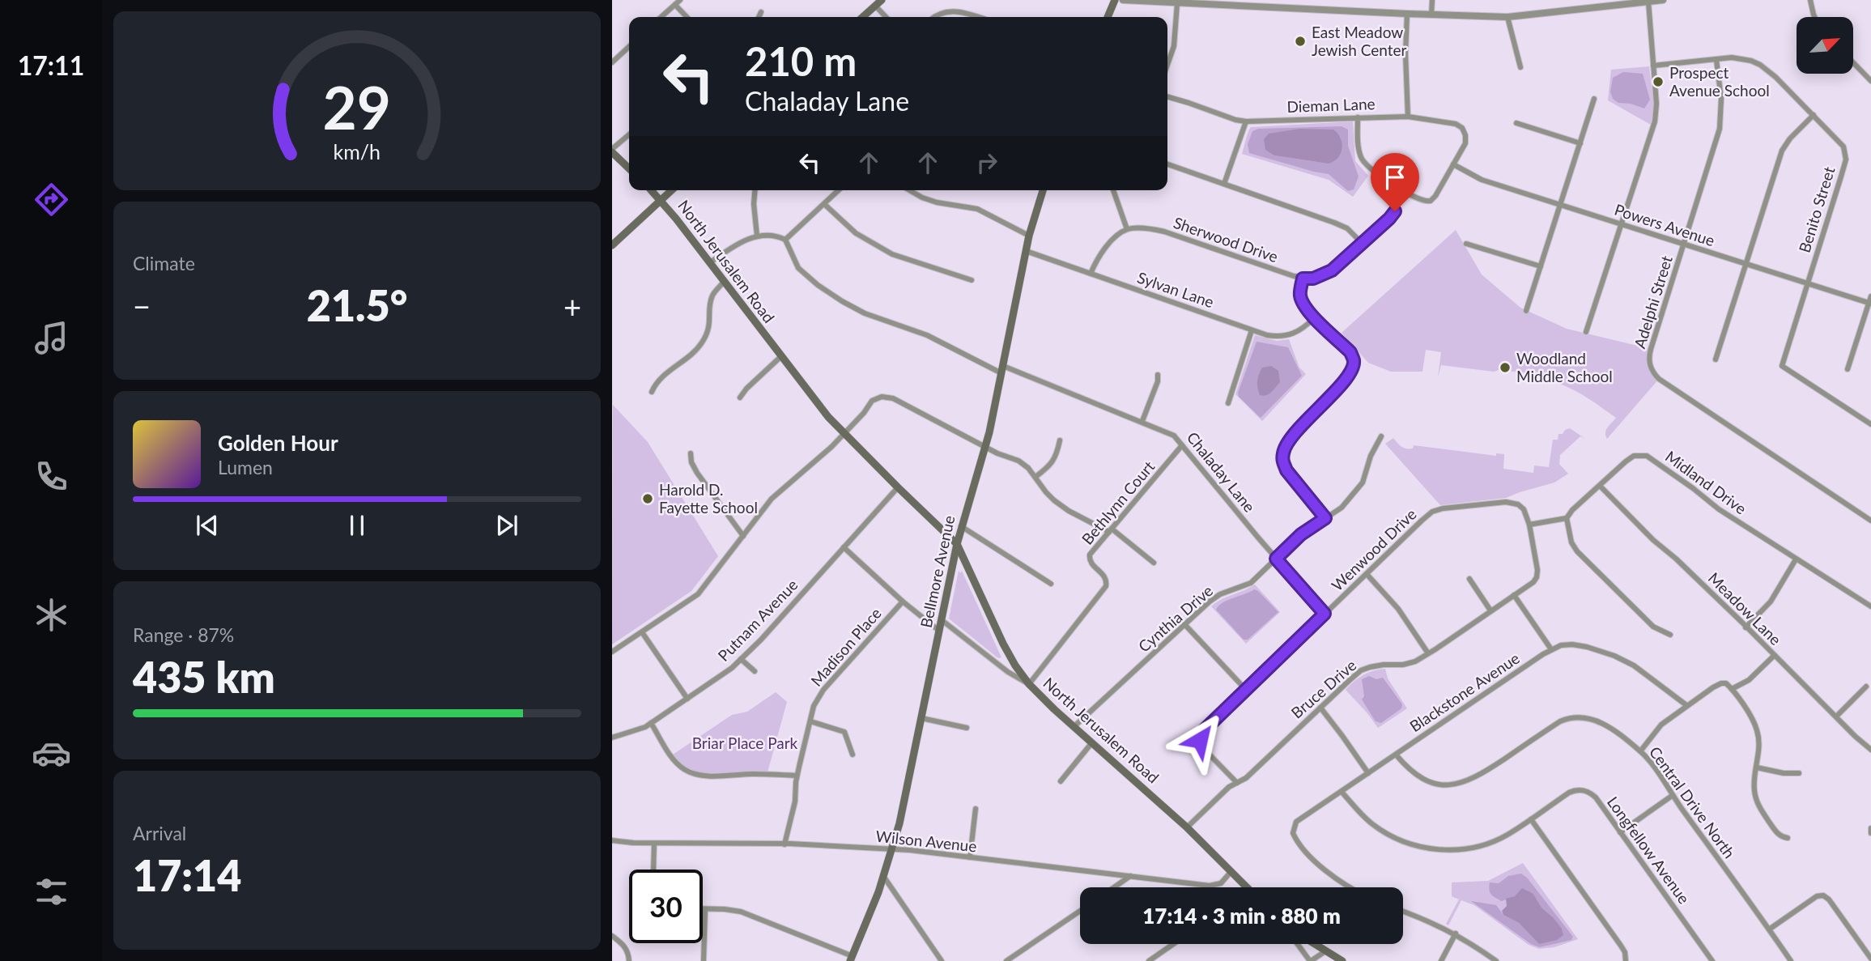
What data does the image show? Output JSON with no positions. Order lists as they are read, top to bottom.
{
  "streets": {
    "main road": ["North Jerusalem Road", "Bellmore Avenue"],
    "street": [
      "Dieman Lane",
      "Benito Street",
      "Powers Avenue",
      "Sherwood Drive",
      "Sylvan Lane",
      "Adelphi Street",
      "Chaladay Lane",
      "Midland Drive",
      "Bethlynn Court",
      "Wenwood Drive",
      "Meadow Lane",
      "Cynthia Drive",
      "Putnam Avenue",
      "Madison Place",
      "Bruce Drive",
      "Blackstone Avenue",
      "Central Drive North",
      "Wilson Avenue",
      "Longfellow Avenue"
    ]
  },
  "crossings": [
    ["Dieman Lane", "Powers Avenue"],
    ["Benito Street", "Powers Avenue"],
    ["Benito Street", "Adelphi Street"],
    ["Powers Avenue", "Adelphi Street"],
    ["North Jerusalem Road", "Bethlynn Court"],
    ["North Jerusalem Road", "Bellmore Avenue"],
    ["North Jerusalem Road", "Cynthia Drive"],
    ["North Jerusalem Road", "Putnam Avenue"],
    ["North Jerusalem Road", "Bruce Drive"],
    ["North Jerusalem Road", "Wilson Avenue"],
    ["Sylvan Lane", "Bellmore Avenue"],
    ["Chaladay Lane", "Bethlynn Court"],
    ["Chaladay Lane", "Wenwood Drive"],
    ["Chaladay Lane", "Bellmore Avenue"],
    ["Chaladay Lane", "Cynthia Drive"],
    ["Midland Drive", "Meadow Lane"],
    ["Wenwood Drive", "Bruce Drive"],
    ["Bellmore Avenue", "Wilson Avenue"],
    ["Madison Place", "Wilson Avenue"],
    ["Blackstone Avenue", "Central Drive North"],
    ["Blackstone Avenue", "Longfellow Avenue"]
  ],
  "parks": ["Briar Place Park"],
  "places": [
    "East Meadow Jewish Center",
    "Prospect Avenue School",
    "Woodland Middle School",
    "Harold D. Fayette School"
  ],
  "north": "top right",
  "page": {
    "tabs": "17:11",
    "turn": ["210 m", "Chaladay Lane"],
    "tile": [
      "Climate",
      ["Range · 87%", "435 km"],
      ["Arrival", "17:14"]
    ],
    "heat": ["−", "21.5°", "+"],
    "song": ["Golden Hour", "Lumen"],
    "limit": "30",
    "trip": "17:14 · 3 min · 880 m",
    "gauge": ["29", "km/h"]
  }
}
